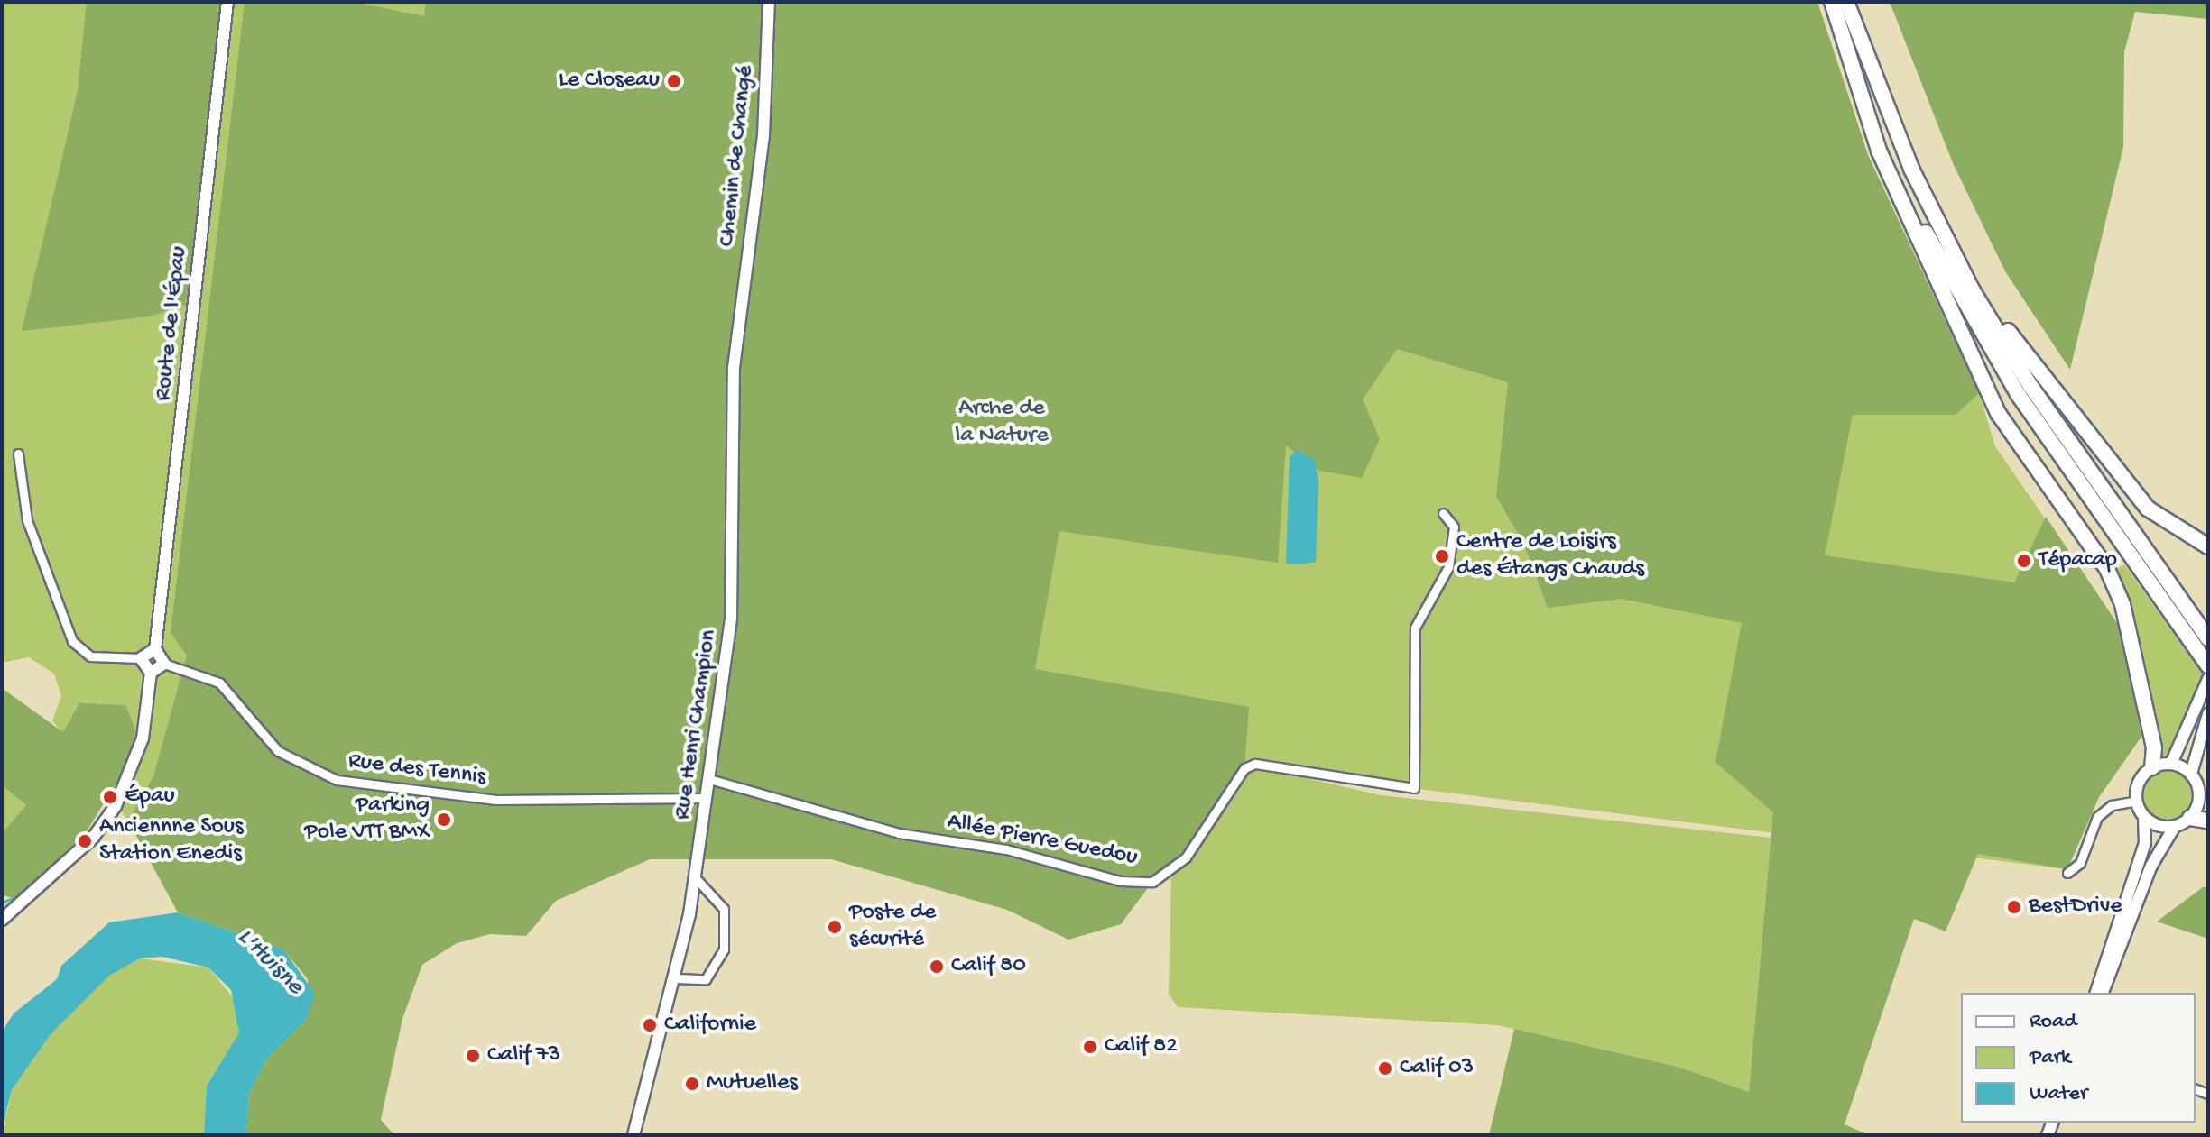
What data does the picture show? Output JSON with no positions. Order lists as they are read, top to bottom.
{
  "streets": {
    "street": [
      "Chemin de Changé",
      "Route de l'Épau",
      "Rue Henri Champion",
      "Rue des Tennis",
      "Allée Pierre Guedou"
    ]
  },
  "crossings": [
    ["Chemin de Changé", "Rue Henri Champion"],
    ["Rue Henri Champion", "Rue des Tennis"],
    ["Rue Henri Champion", "Allée Pierre Guedou"]
  ],
  "water": ["L'Huisne"],
  "parks": ["Arche de la Nature"],
  "places": [
    "Le Closeau",
    "Centre de Loisirs des Étangs Chauds",
    "Tépacap",
    "Épau",
    "Parking Pole VTT BMX",
    "Anciennne Sous Station Enedis",
    "BestDrive",
    "Poste de sécurité",
    "Calif 80",
    "Californie",
    "Calif 82",
    "Calif 73",
    "Calif 03",
    "Mutuelles"
  ],
  "legend": ["Road", "Park", "Water"]
}
